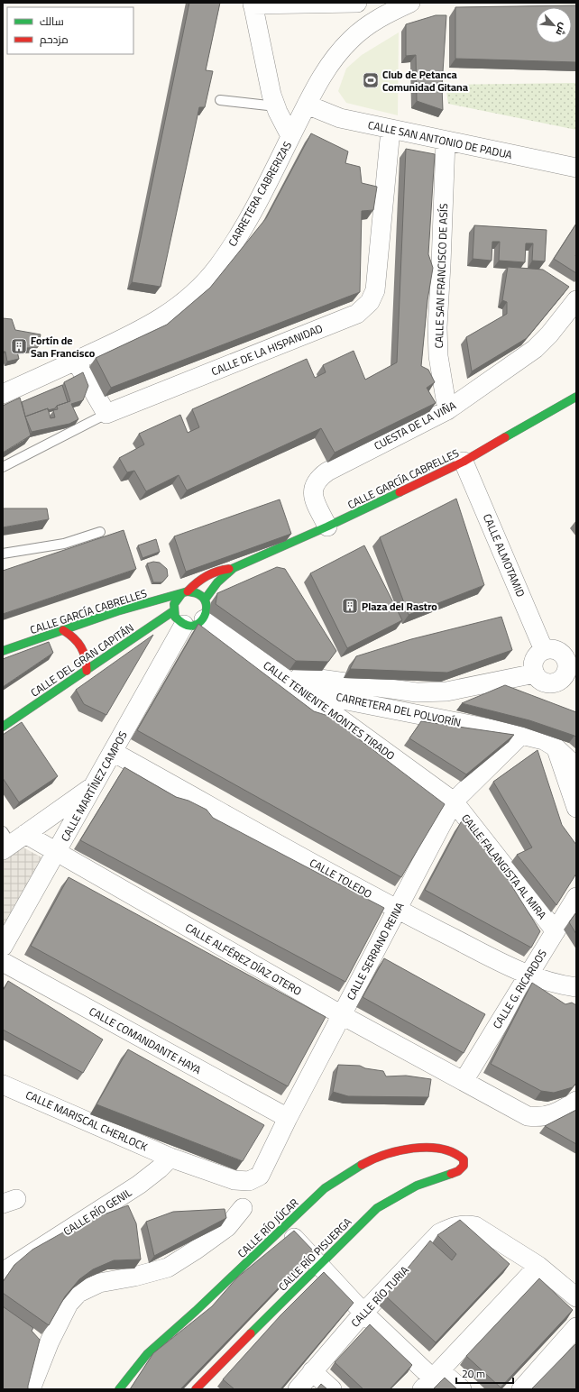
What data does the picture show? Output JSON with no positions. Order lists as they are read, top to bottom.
{
  "streets": {
    "main road": [
      "CALLE GARCÍA CABRELLES",
      "CALLE DEL GRAN CAPITÁN",
      "CALLE RÍO JÚCAR",
      "CALLE RÍO PISUERGA"
    ],
    "street": [
      "CALLE SAN ANTONIO DE PADUA",
      "CARRETERA CABRERIZAS",
      "CALLE SAN FRANCISCO DE ASÍS",
      "CALLE DE LA HISPANIDAD",
      "CUESTA DE LA VIÑA",
      "CALLE ALMOTAMID",
      "CARRETERA DEL POLVORÍN",
      "CALLE TENIENTE MONTES TIRADO",
      "CALLE MARTÍNEZ CAMPOS",
      "CALLE FALANGISTA AL MIRA",
      "CALLE TOLEDO",
      "CALLE SERRANO REINA",
      "CALLE ALFÉREZ DÍAZ OTERO",
      "CALLE G. RICARDOS",
      "CALLE COMANDANTE HAYA",
      "CALLE MARISCAL CHERLOCK",
      "CALLE RÍO GENIL",
      "CALLE RÍO TURIA"
    ]
  },
  "crossings": [
    ["CALLE SAN ANTONIO DE PADUA", "CARRETERA CABRERIZAS"],
    ["CALLE SAN ANTONIO DE PADUA", "CALLE SAN FRANCISCO DE ASÍS"],
    ["CALLE SAN ANTONIO DE PADUA", "CALLE DE LA HISPANIDAD"],
    ["CALLE SAN FRANCISCO DE ASÍS", "CUESTA DE LA VIÑA"],
    ["CUESTA DE LA VIÑA", "CALLE GARCÍA CABRELLES"],
    ["CALLE GARCÍA CABRELLES", "CALLE ALMOTAMID"],
    ["CALLE GARCÍA CABRELLES", "CALLE DEL GRAN CAPITÁN"],
    ["CALLE GARCÍA CABRELLES", "CALLE TENIENTE MONTES TIRADO"],
    ["CALLE GARCÍA CABRELLES", "CALLE MARTÍNEZ CAMPOS"],
    ["CALLE DEL GRAN CAPITÁN", "CALLE TENIENTE MONTES TIRADO"],
    ["CALLE DEL GRAN CAPITÁN", "CALLE MARTÍNEZ CAMPOS"],
    ["CARRETERA DEL POLVORÍN", "CALLE TENIENTE MONTES TIRADO"],
    ["CARRETERA DEL POLVORÍN", "CALLE SERRANO REINA"],
    ["CALLE TENIENTE MONTES TIRADO", "CALLE MARTÍNEZ CAMPOS"],
    ["CALLE TENIENTE MONTES TIRADO", "CALLE FALANGISTA AL MIRA"],
    ["CALLE TENIENTE MONTES TIRADO", "CALLE SERRANO REINA"],
    ["CALLE MARTÍNEZ CAMPOS", "CALLE TOLEDO"],
    ["CALLE MARTÍNEZ CAMPOS", "CALLE ALFÉREZ DÍAZ OTERO"],
    ["CALLE FALANGISTA AL MIRA", "CALLE SERRANO REINA"],
    ["CALLE FALANGISTA AL MIRA", "CALLE G. RICARDOS"],
    ["CALLE TOLEDO", "CALLE SERRANO REINA"],
    ["CALLE TOLEDO", "CALLE G. RICARDOS"],
    ["CALLE SERRANO REINA", "CALLE ALFÉREZ DÍAZ OTERO"],
    ["CALLE SERRANO REINA", "CALLE COMANDANTE HAYA"],
    ["CALLE SERRANO REINA", "CALLE MARISCAL CHERLOCK"],
    ["CALLE ALFÉREZ DÍAZ OTERO", "CALLE G. RICARDOS"],
    ["CALLE MARISCAL CHERLOCK", "CALLE RÍO GENIL"],
    ["CALLE RÍO JÚCAR", "CALLE RÍO PISUERGA"]
  ],
  "places": {
    "sports": ["Club de Petanca Comunidad Gitana"],
    "building": ["Fortín de San Francisco", "Plaza del Rastro"]
  },
  "legend": ["سالك", "مزدحم"],
  "scale_bar": "20 m",
  "north": "bottom right"
}
